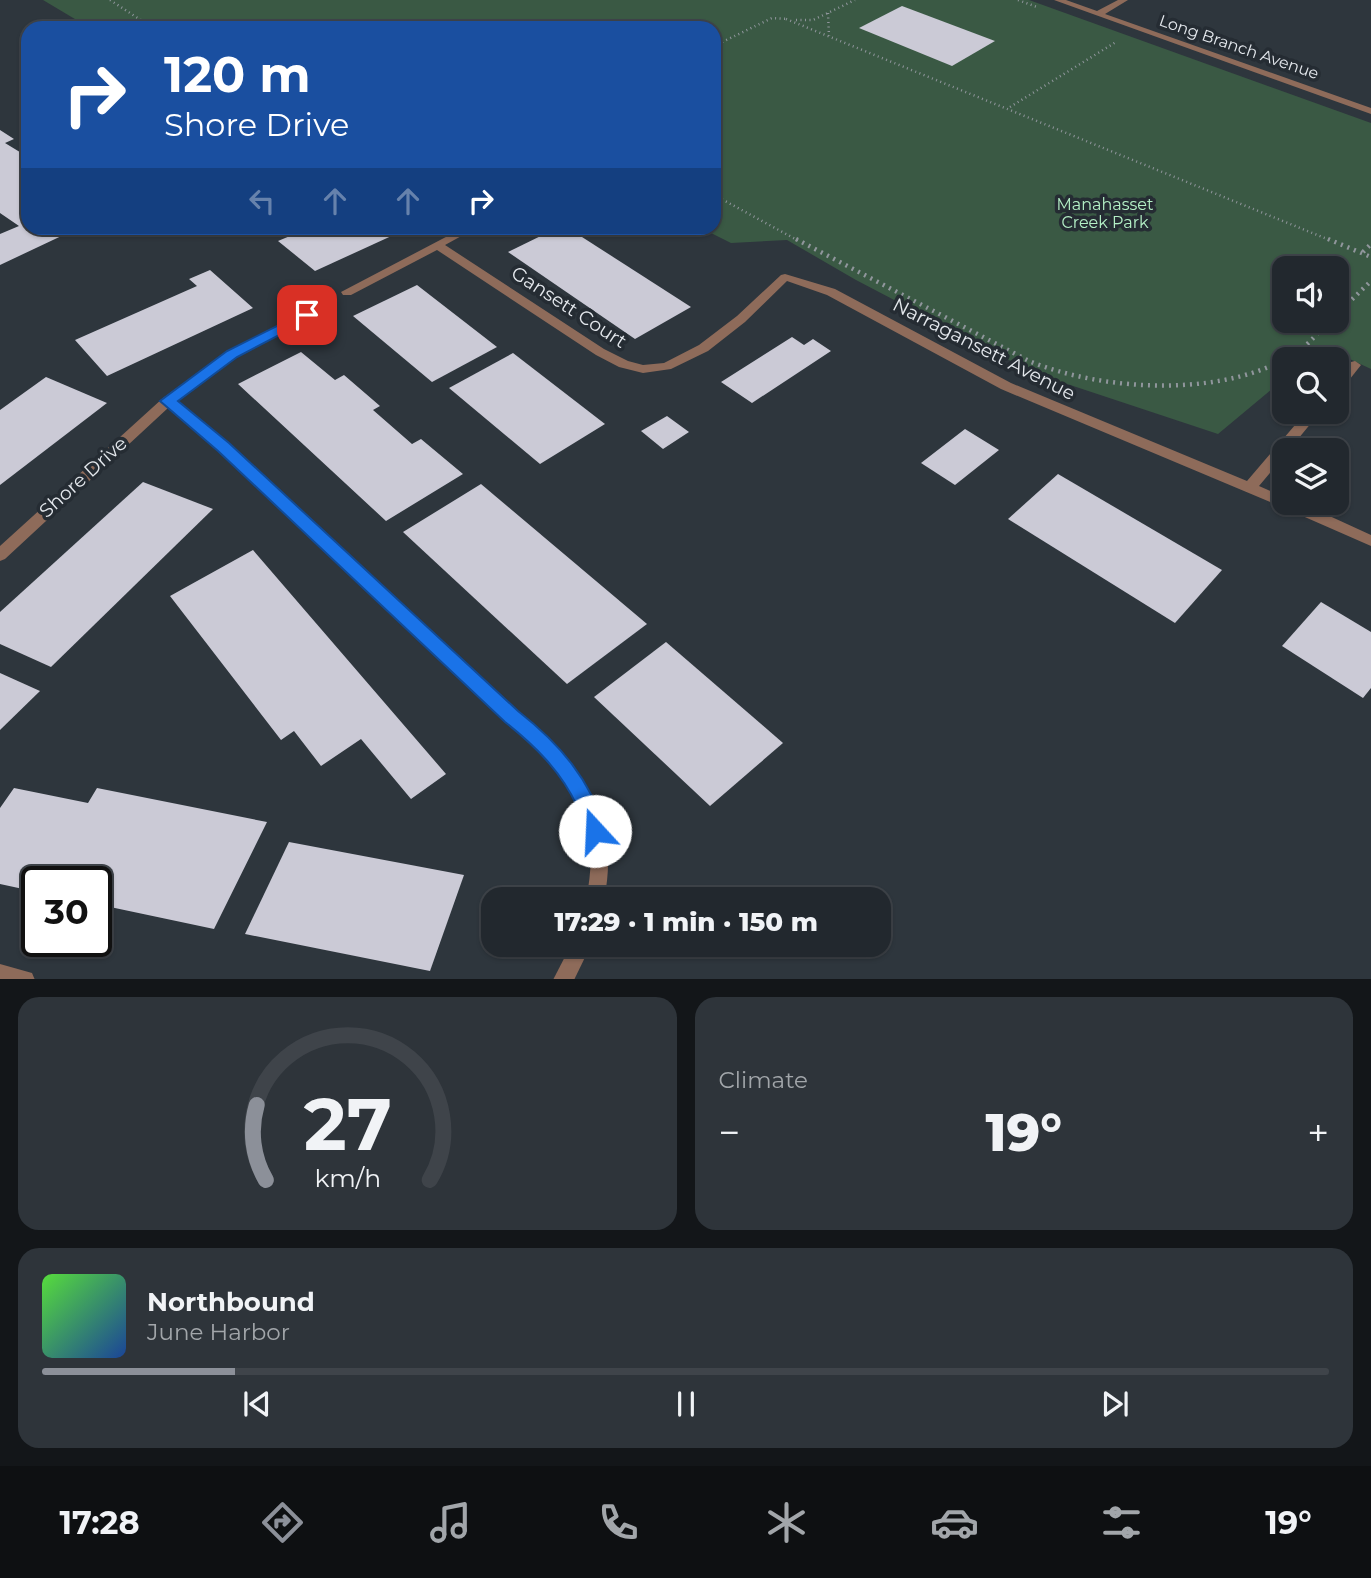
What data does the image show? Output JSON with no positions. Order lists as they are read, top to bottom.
{
  "streets": {
    "street": [
      "Long Branch Avenue",
      "Gansett Court",
      "Narragansett Avenue",
      "Shore Drive"
    ]
  },
  "crossings": [
    ["Gansett Court", "Narragansett Avenue"]
  ],
  "parks": ["Manahasset Creek Park"],
  "page": {
    "turn": ["120 m", "Shore Drive"],
    "limit": "30",
    "trip": "17:29 · 1 min · 150 m",
    "tile": "Climate",
    "heat": ["−", "19°", "+"],
    "song": ["Northbound", "June Harbor"],
    "tabs": ["17:28", "19°"],
    "gauge": ["27", "km/h"]
  }
}
